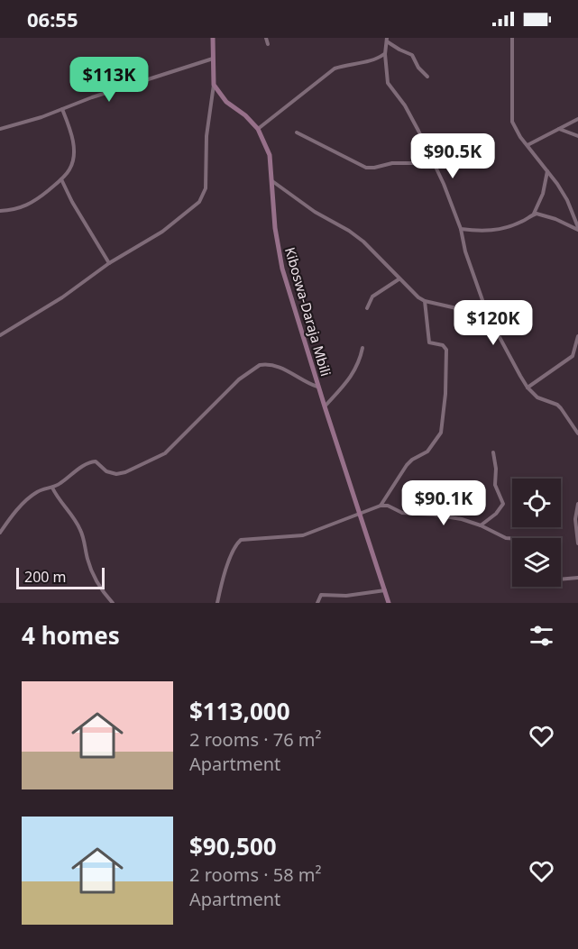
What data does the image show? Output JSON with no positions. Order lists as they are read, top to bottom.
{
  "streets": {
    "main road": ["Kiboswa-Daraja Mbili"]
  },
  "scale_bar": "200 m",
  "page": {
    "status": "06:55",
    "price": [
      "$113K",
      "$90.5K",
      "$120K",
      "$90.1K"
    ],
    "scale": "200 m",
    "heading": "4 homes",
    "list": [
      {
        "name": "$113,000",
        "note": "2 rooms · 76 m² · Apartment"
      },
      {
        "name": "$90,500",
        "note": "2 rooms · 58 m² · Apartment"
      }
    ]
  }
}
